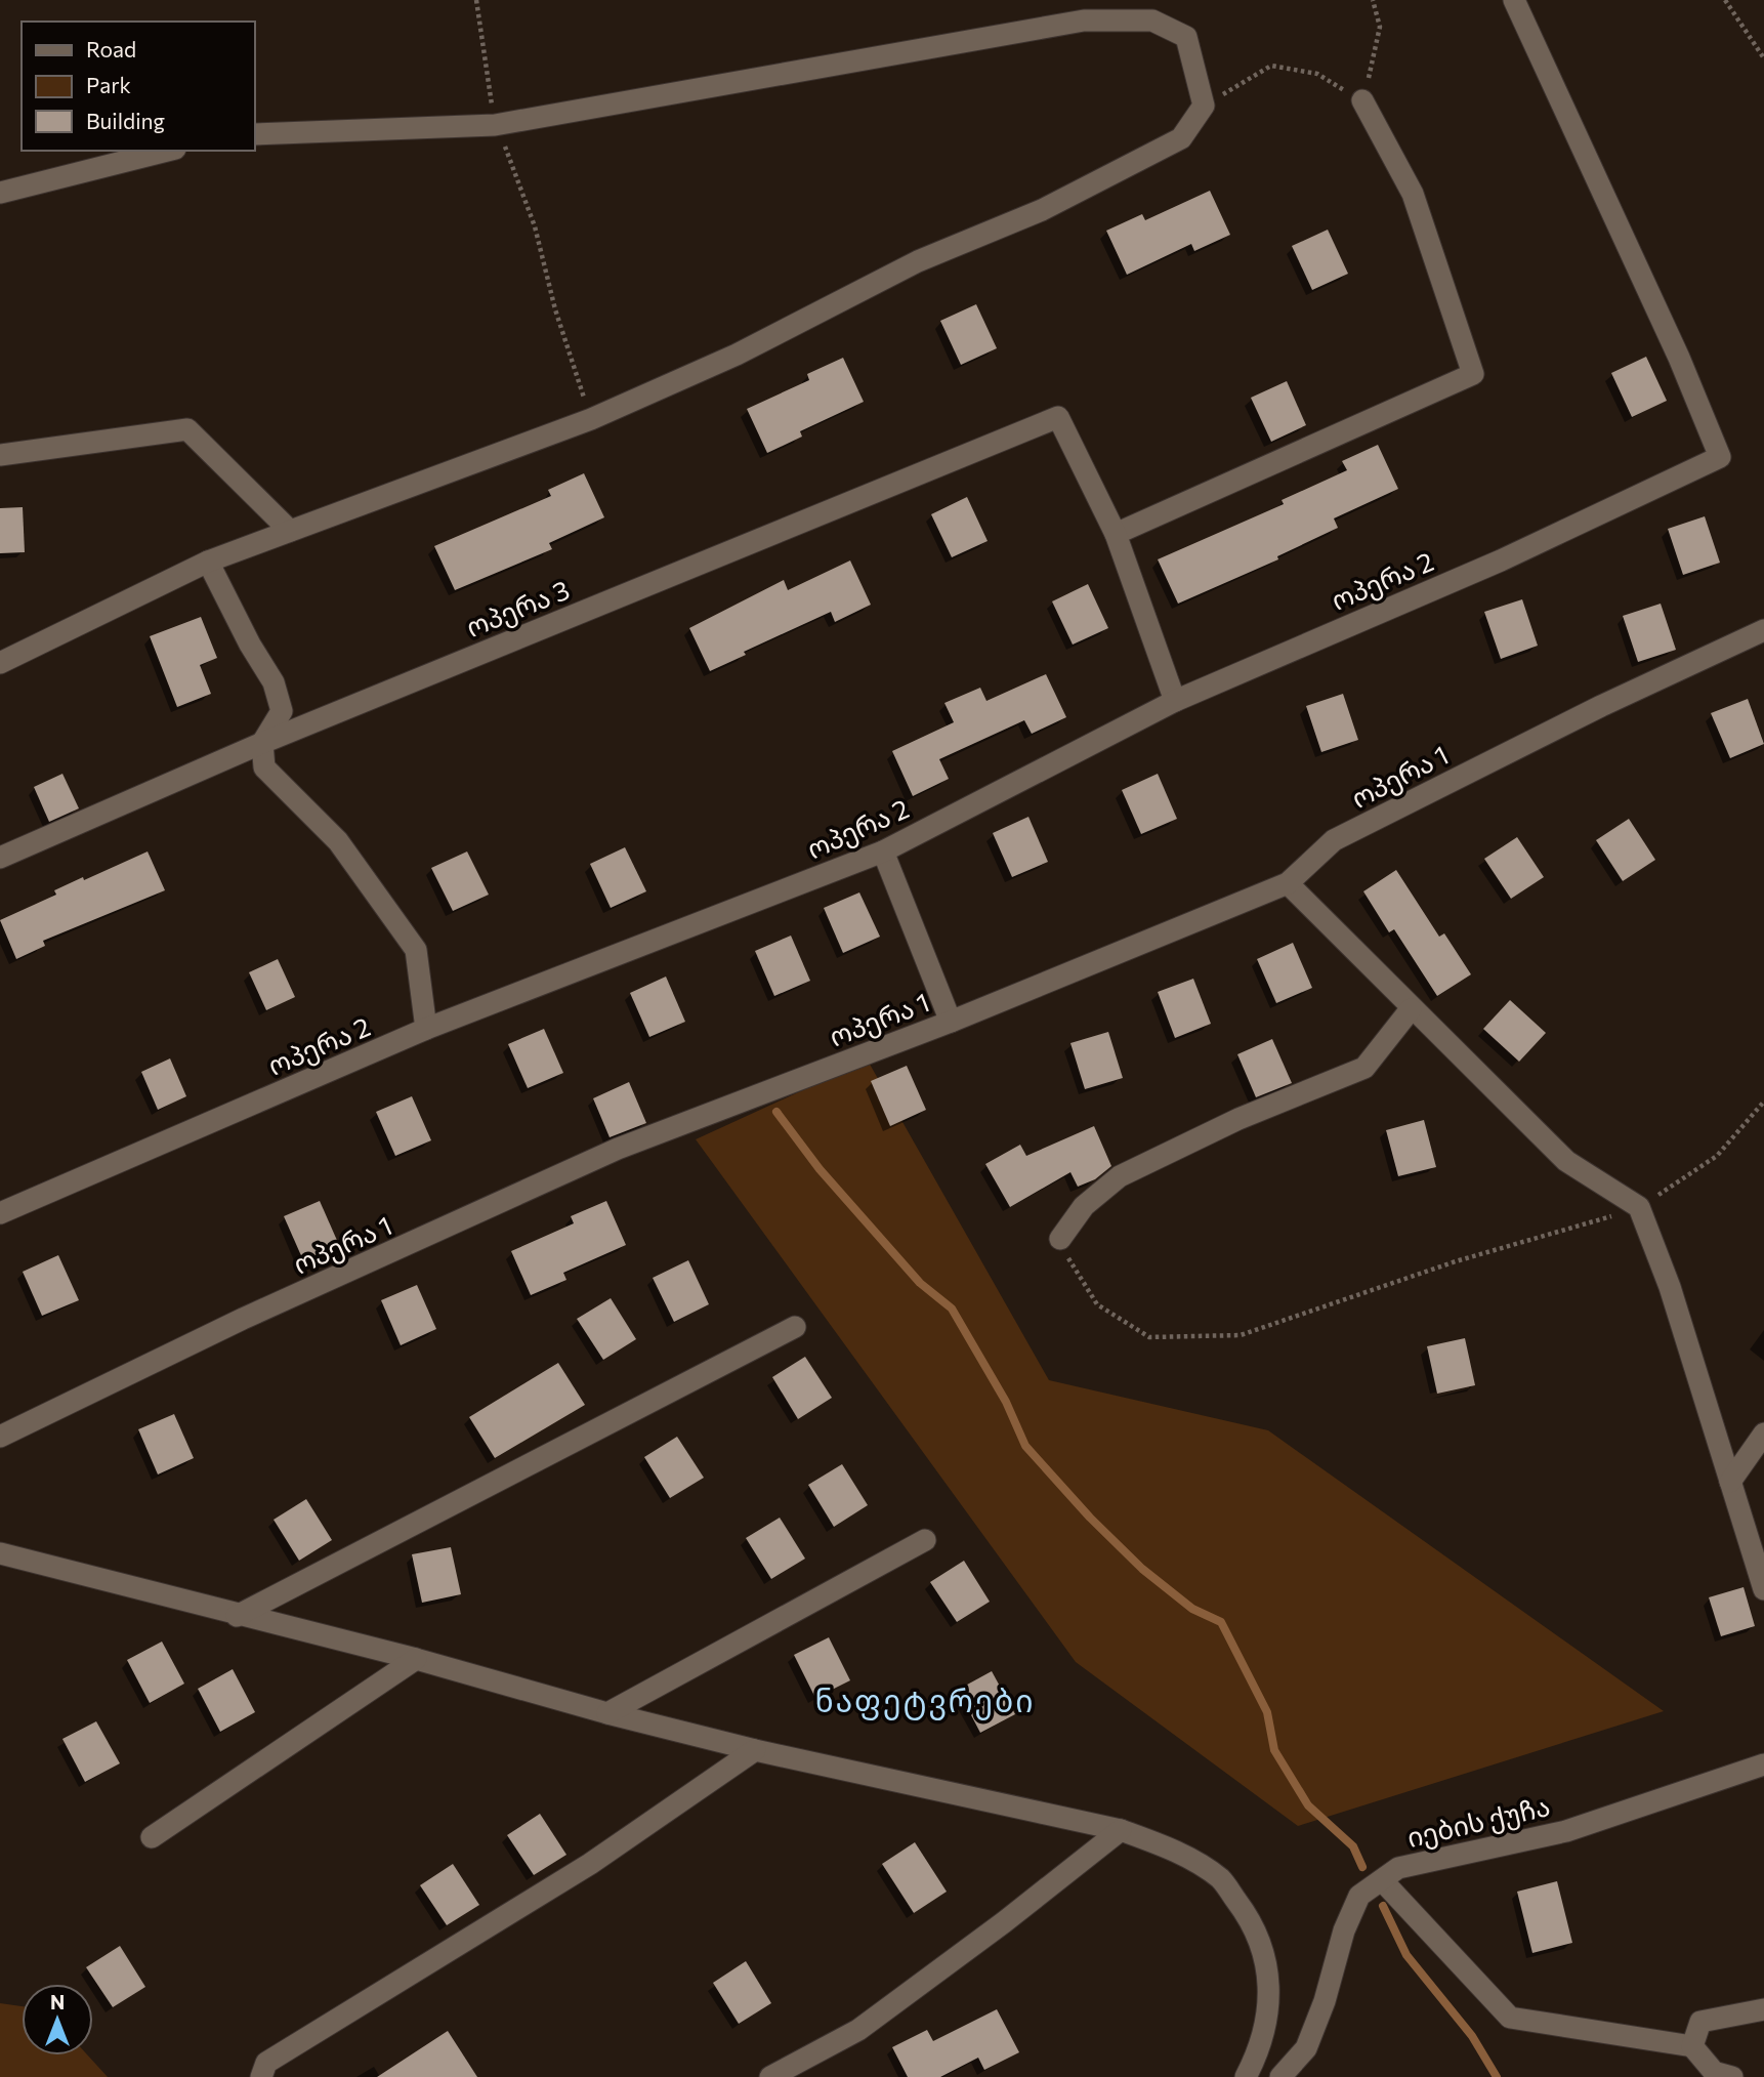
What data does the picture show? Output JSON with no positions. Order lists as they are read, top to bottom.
{
  "streets": {
    "street": [
      "ოპერა 2",
      "ოპერა 3",
      "ოპერა 1",
      "იების ქუჩა"
    ]
  },
  "districts": ["ნაფეტვრები"],
  "legend": ["Road", "Park", "Building"],
  "north": "top"
}
